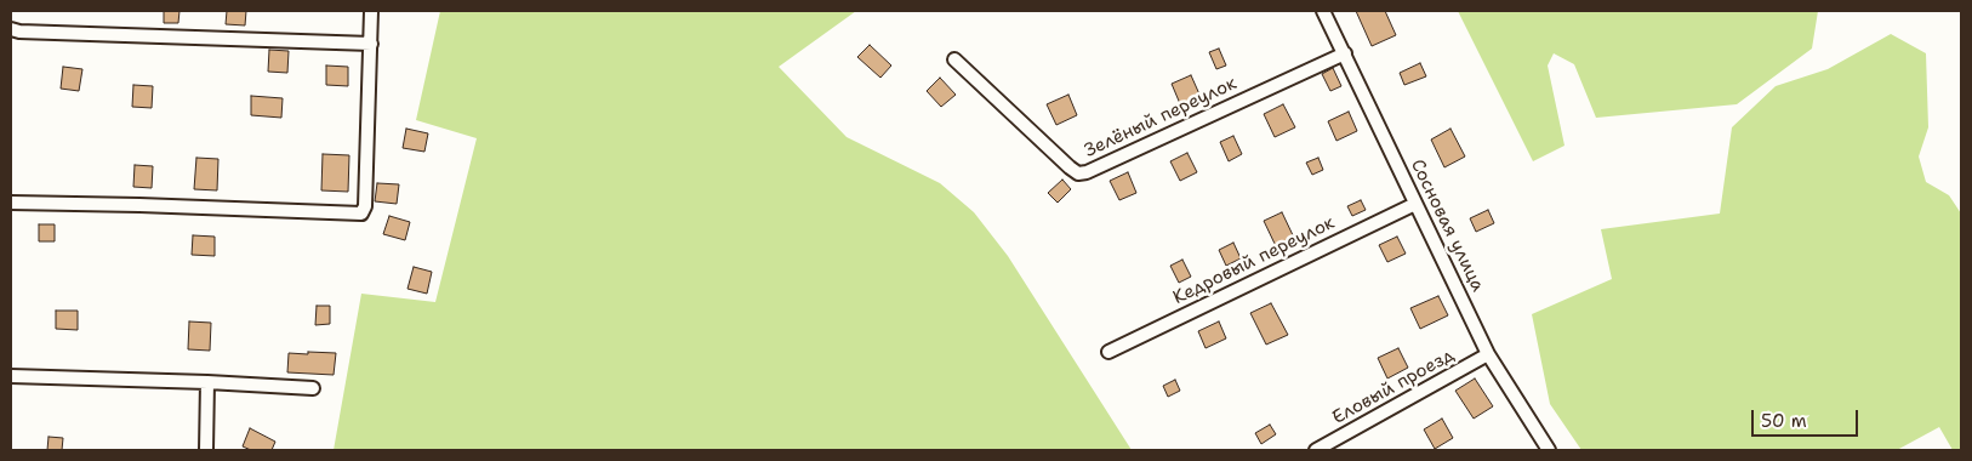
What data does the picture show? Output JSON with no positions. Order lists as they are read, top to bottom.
{
  "streets": {
    "street": [
      "Зелёный переулок",
      "Сосновая улица",
      "Кедровый переулок",
      "Еловый проезд"
    ]
  },
  "crossings": [
    ["Зелёный переулок", "Сосновая улица"],
    ["Сосновая улица", "Кедровый переулок"],
    ["Сосновая улица", "Еловый проезд"]
  ],
  "scale_bar": "50 m"
}
